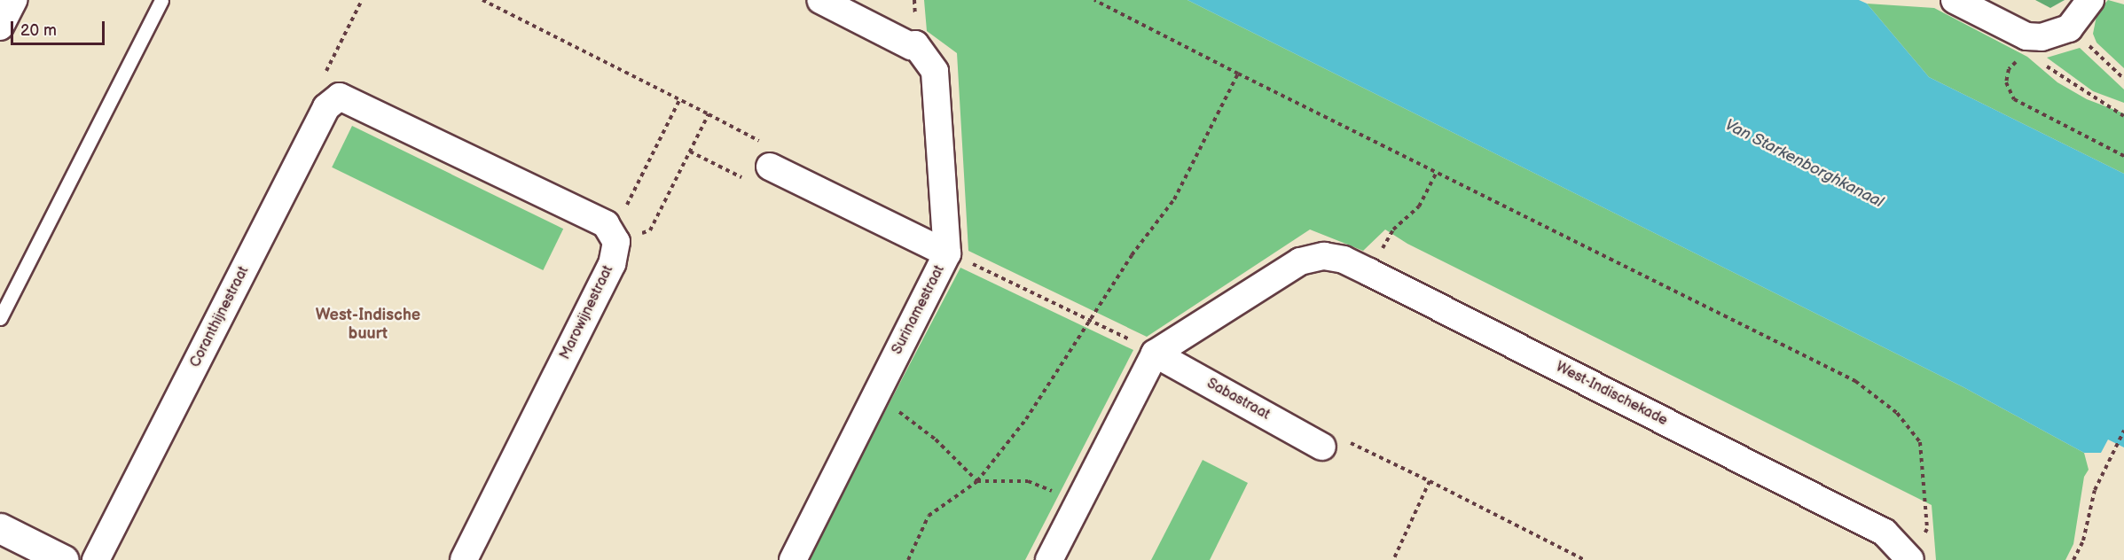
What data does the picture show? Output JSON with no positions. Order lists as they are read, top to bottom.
{
  "streets": {
    "street": [
      "Surinamestraat",
      "Marowijnestraat",
      "Coranthijnestraat",
      "West-Indischekade",
      "Sabastraat"
    ]
  },
  "crossings": [
    ["West-Indischekade", "Sabastraat"]
  ],
  "districts": ["West-Indische buurt"],
  "water": ["Van Starkenborghkanaal"],
  "scale_bar": "20 m"
}
